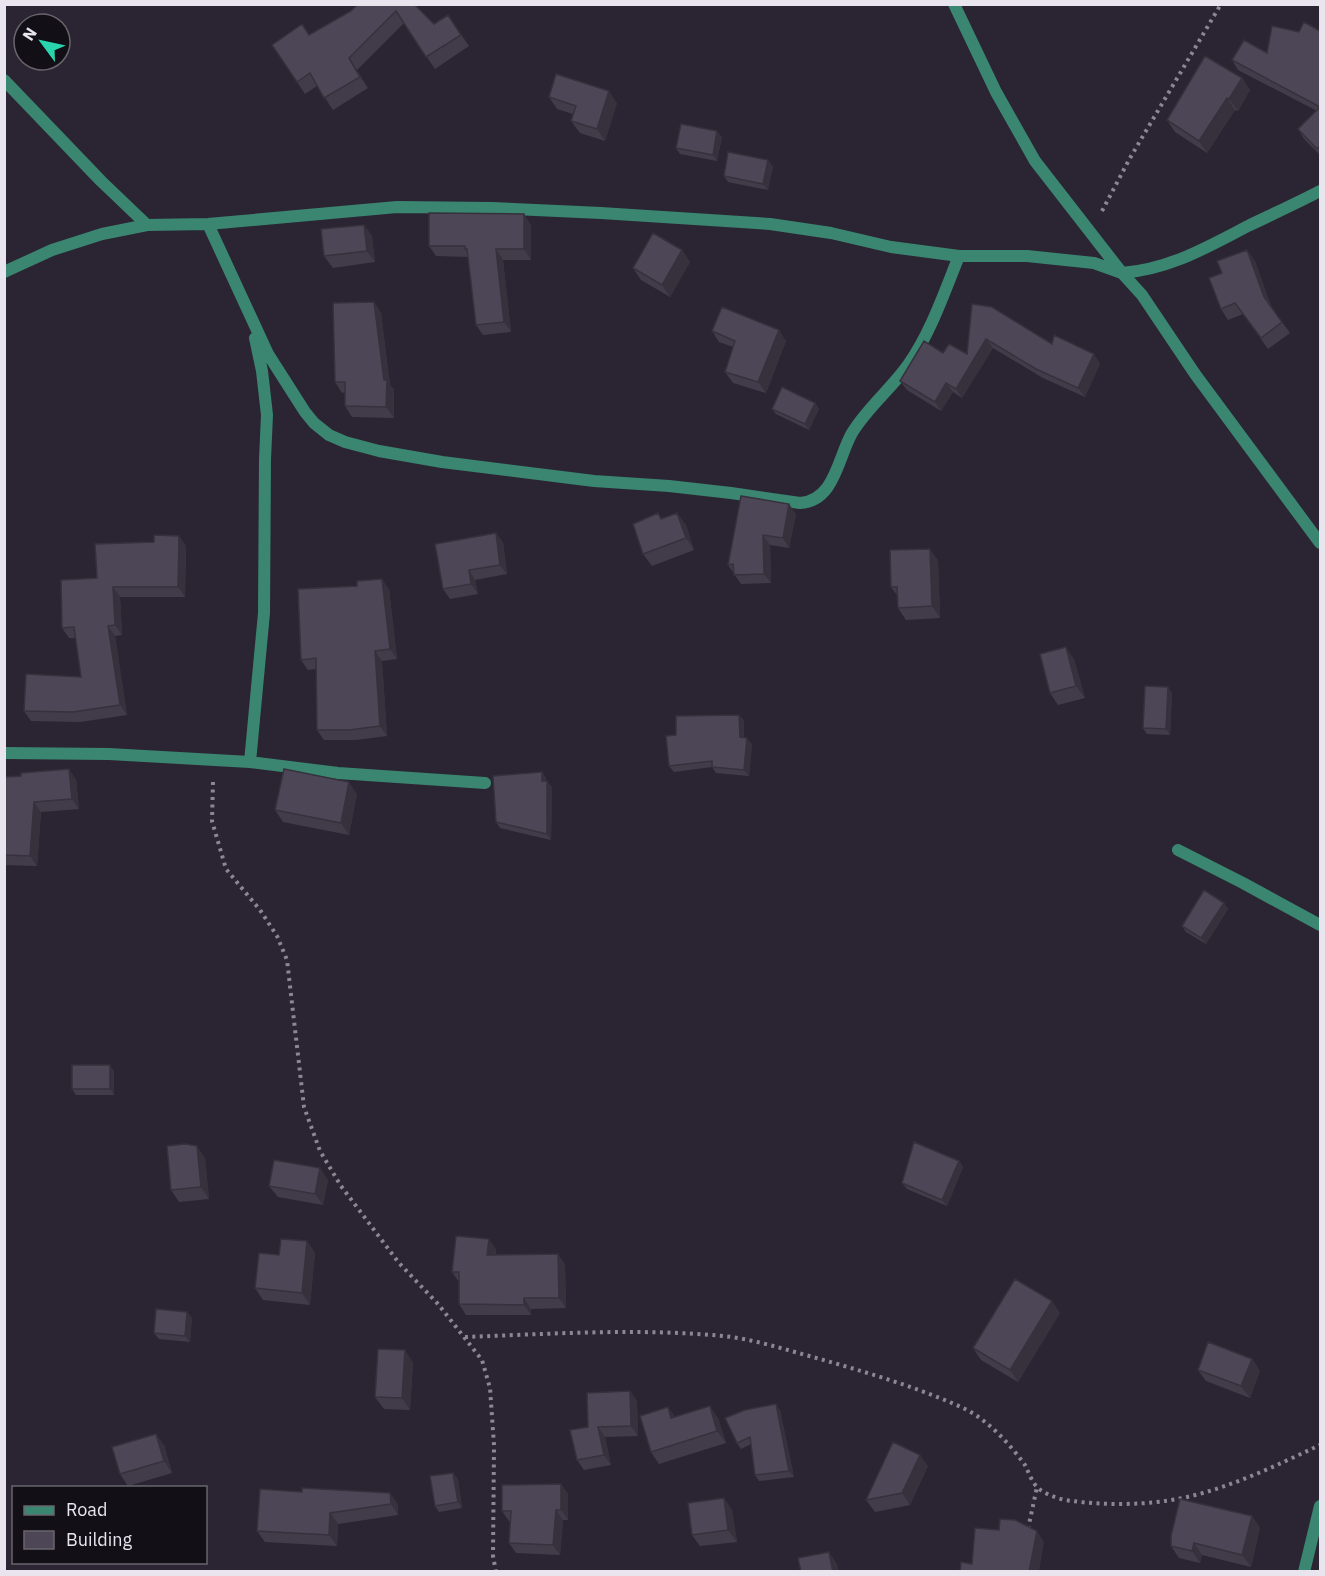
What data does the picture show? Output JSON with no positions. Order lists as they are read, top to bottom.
{
  "legend": ["Road", "Building"],
  "north": "top left"
}
